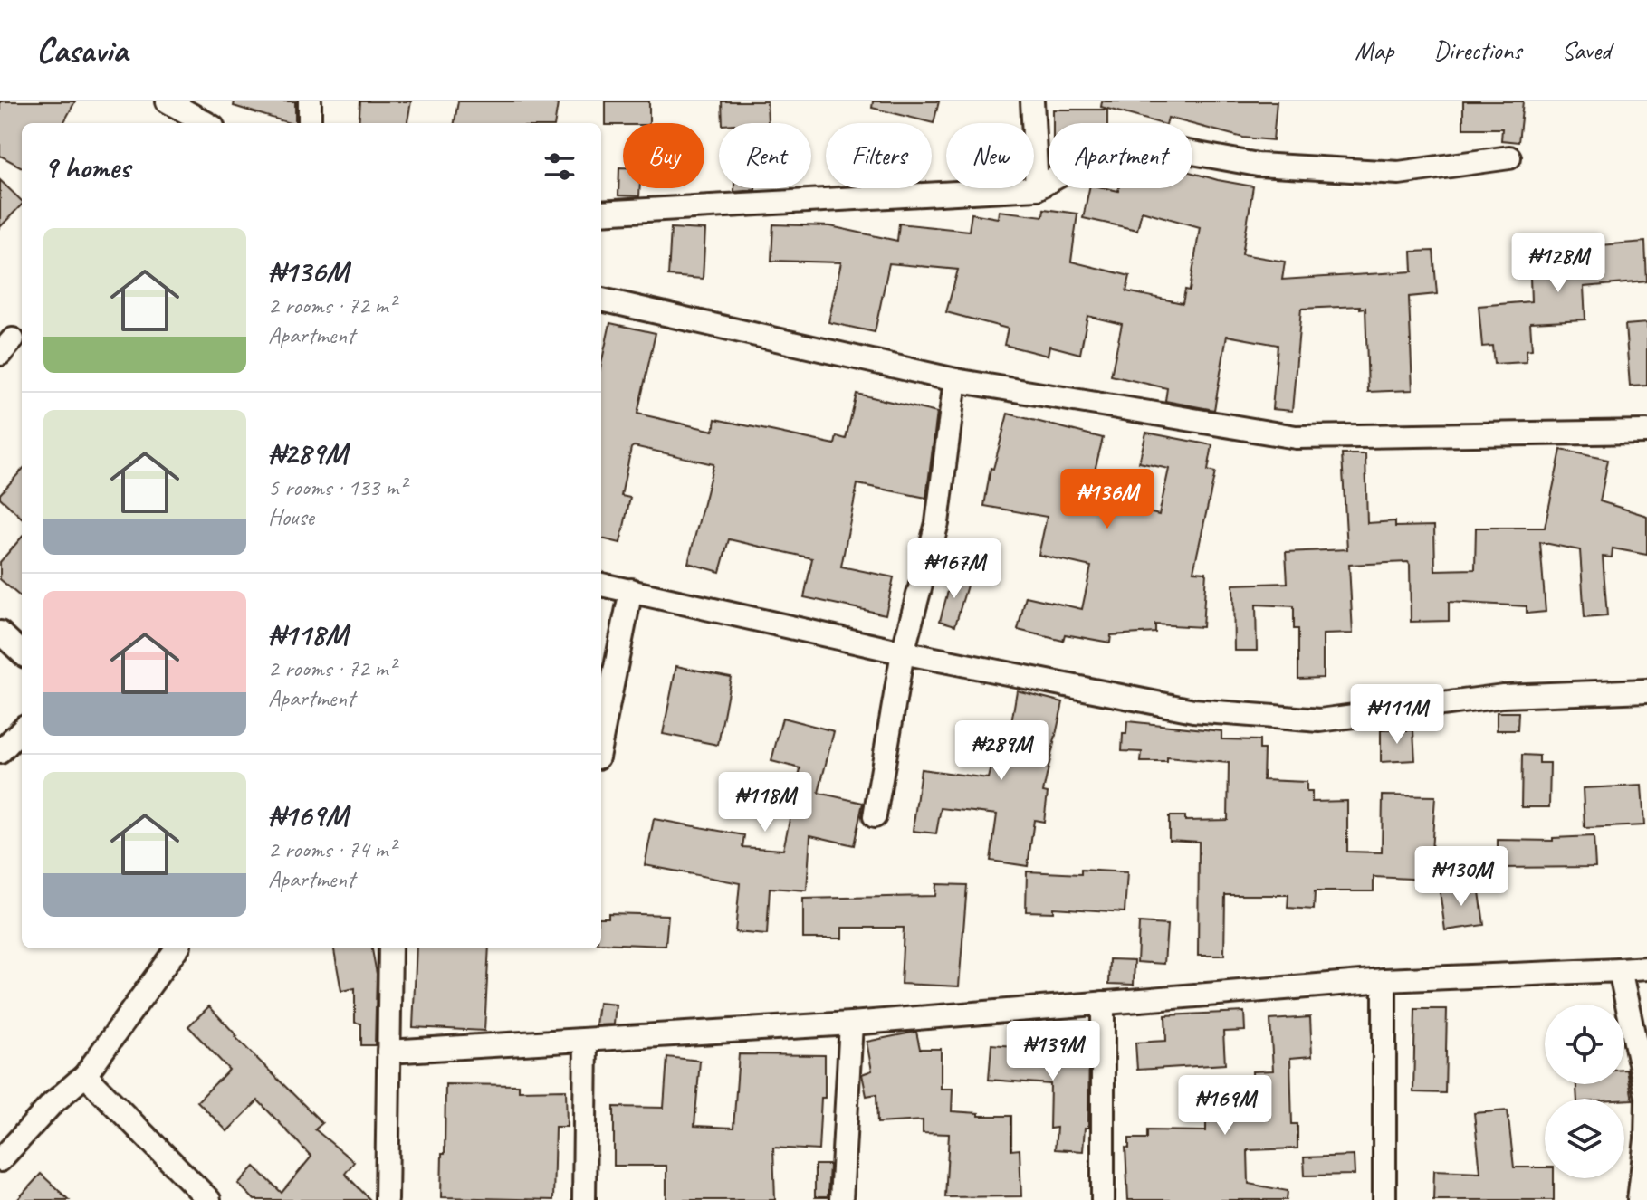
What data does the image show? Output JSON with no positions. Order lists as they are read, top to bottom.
{
  "page": {
    "header": "Casavia",
    "nav": ["Map", "Directions", "Saved"],
    "chip": [
      "Buy",
      "Rent",
      "Filters",
      "New",
      "Apartment"
    ],
    "heading": "9 homes",
    "list": [
      {
        "name": "₦136M",
        "note": "2 rooms · 72 m² · Apartment"
      },
      {
        "name": "₦289M",
        "note": "5 rooms · 133 m² · House"
      },
      {
        "name": "₦118M",
        "note": "2 rooms · 72 m² · Apartment"
      },
      {
        "name": "₦169M",
        "note": "2 rooms · 74 m² · Apartment"
      }
    ],
    "price": [
      "₦128M",
      "₦136M",
      "₦167M",
      "₦111M",
      "₦289M",
      "₦118M",
      "₦130M",
      "₦139M",
      "₦169M"
    ]
  }
}
